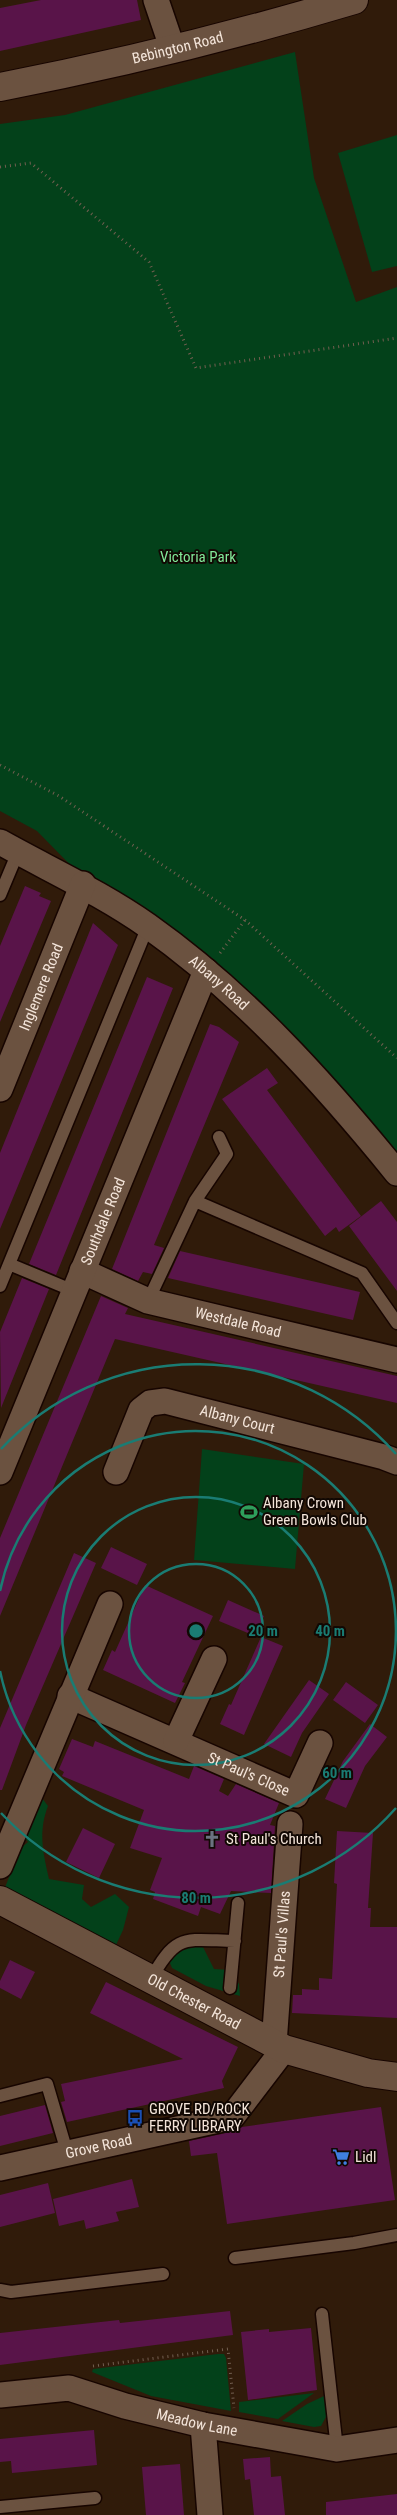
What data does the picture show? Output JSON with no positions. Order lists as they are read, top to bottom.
{
  "streets": {
    "main road": ["Bebington Road", "Old Chester Road"],
    "street": [
      "Albany Road",
      "Inglemere Road",
      "Southdale Road",
      "Westdale Road",
      "Albany Court",
      "St Paul's Close",
      "St Paul's Villas",
      "Grove Road",
      "Meadow Lane"
    ]
  },
  "crossings": [
    ["Albany Road", "Inglemere Road"],
    ["Albany Road", "Southdale Road"],
    ["Southdale Road", "Westdale Road"],
    ["St Paul's Villas", "Old Chester Road"],
    ["St Paul's Villas", "Grove Road"],
    ["Old Chester Road", "Grove Road"]
  ],
  "parks": ["Victoria Park"],
  "places": {
    "sports": ["Albany Crown Green Bowls Club"],
    "church": ["St Paul's Church"],
    "bus stop": ["GROVE RD/ROCK FERRY LIBRARY"],
    "supermarket": ["Lidl"]
  },
  "rings": [
    "20 m",
    "40 m",
    "60 m",
    "80 m"
  ]
}
